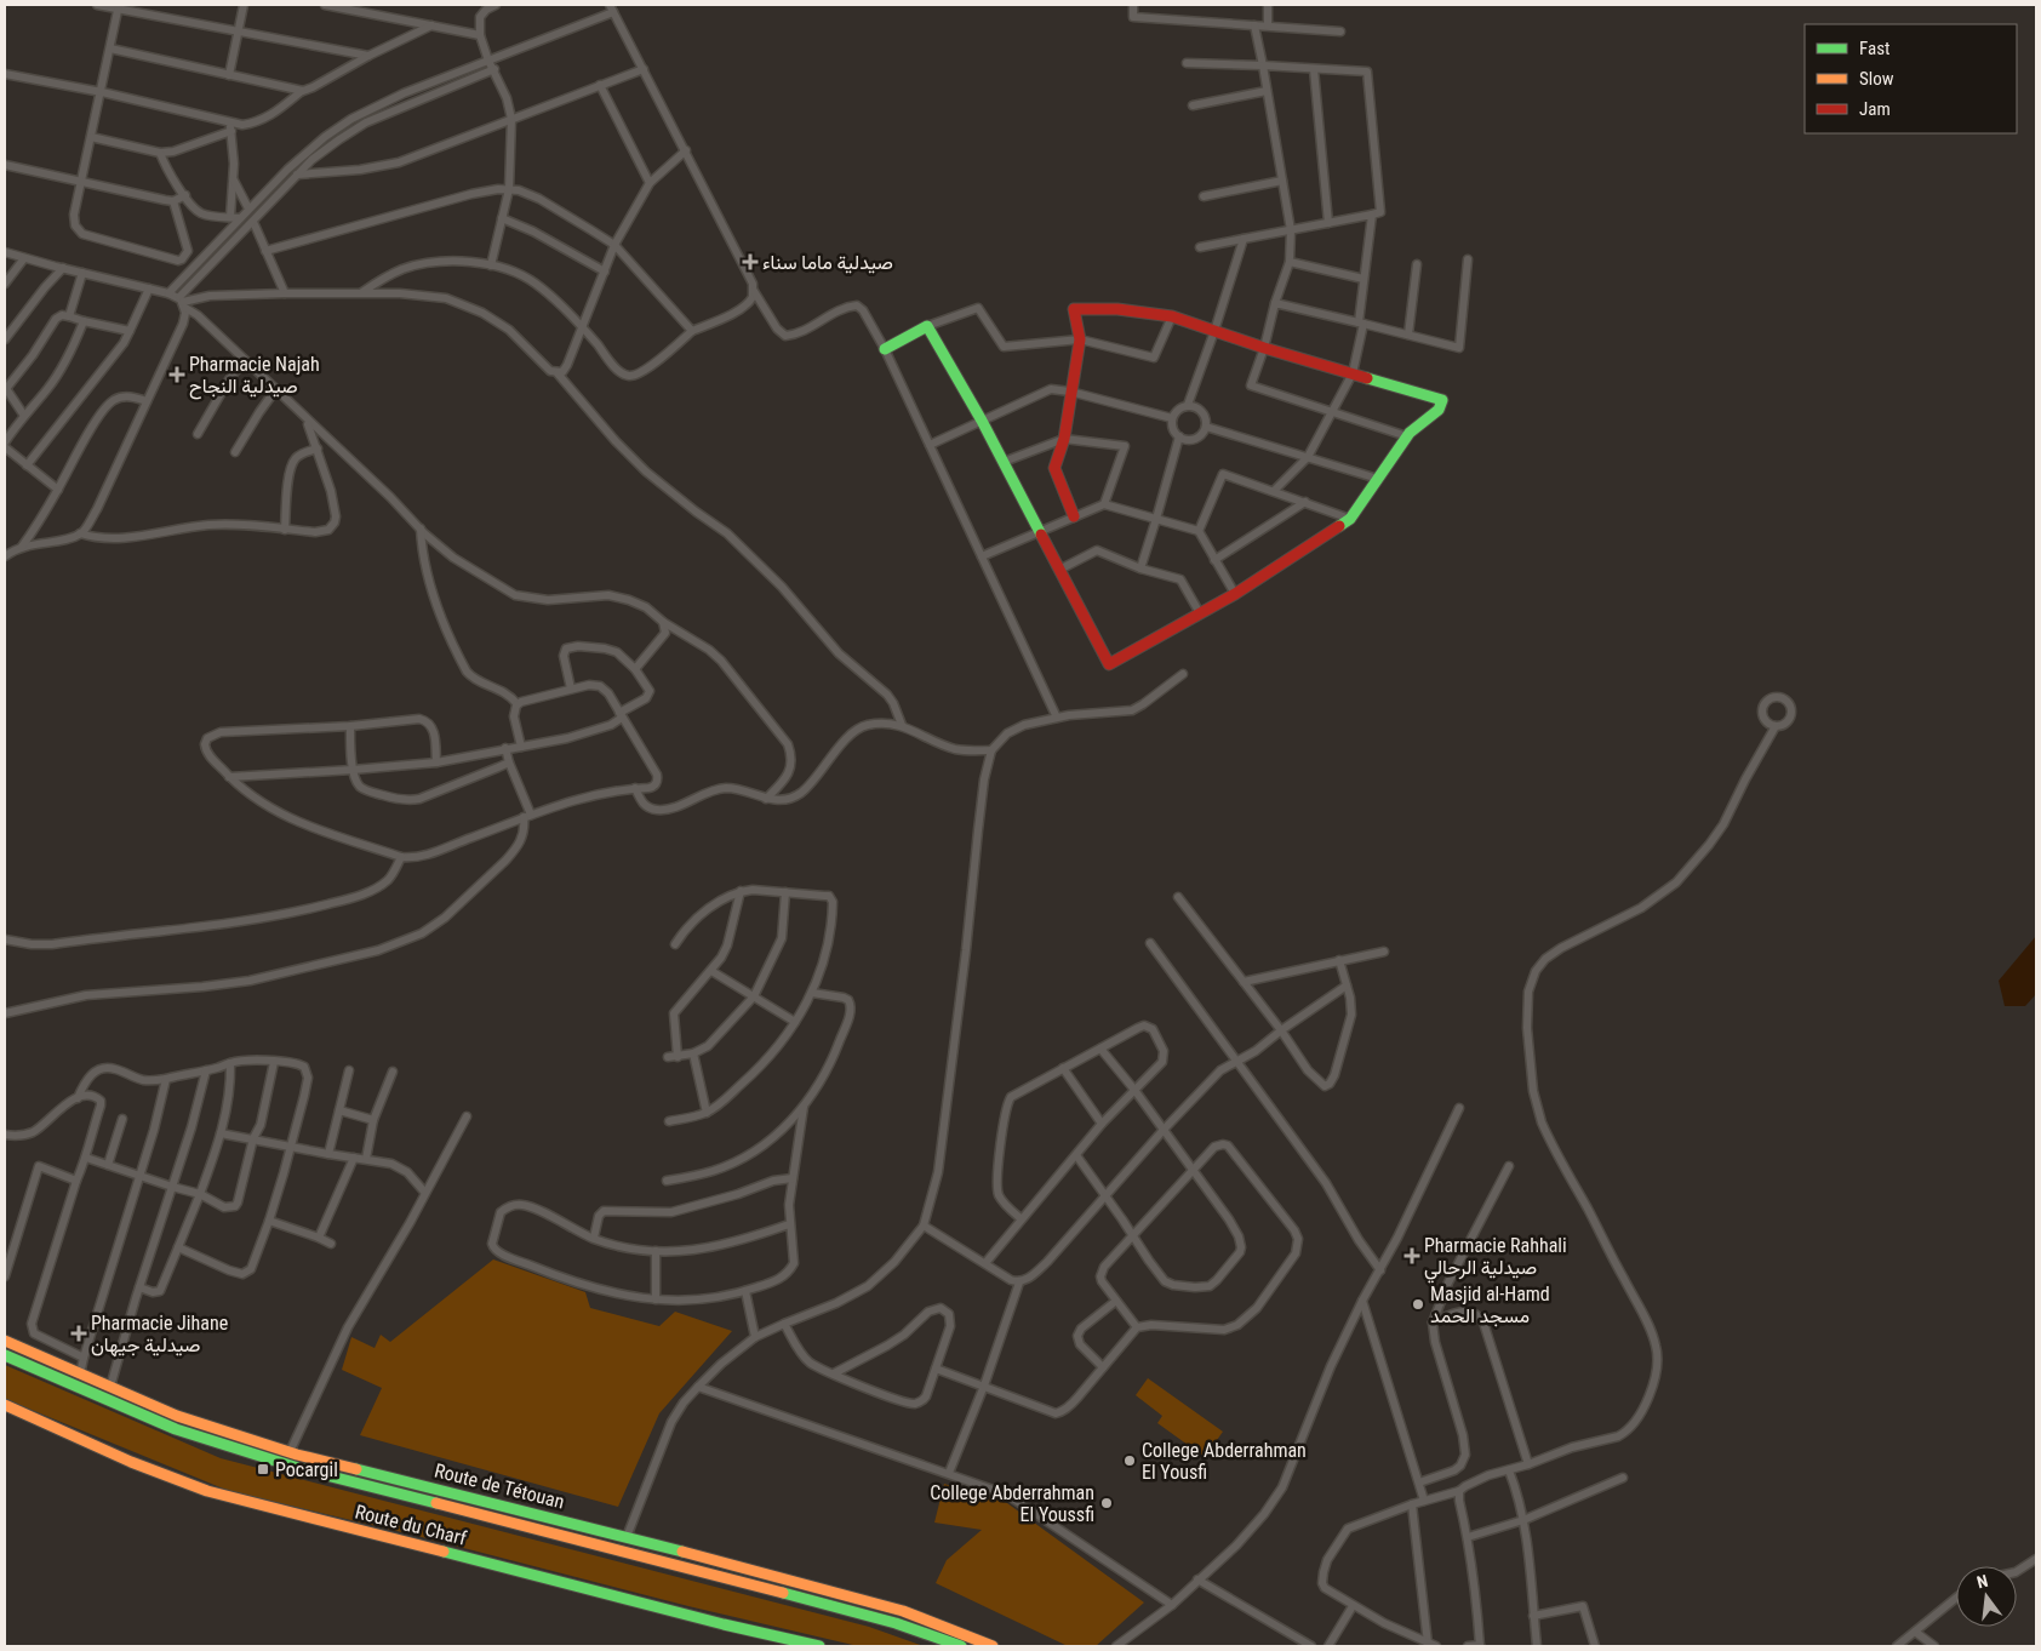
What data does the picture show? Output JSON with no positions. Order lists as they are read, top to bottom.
{
  "streets": {
    "main road": ["Route de Tétouan", "Route du Charf"]
  },
  "places": {
    "health": [
      "صيدلية ماما سناء",
      "Pharmacie Najah صيدلية النجاح",
      "Pharmacie Rahhali صيدلية الرحالي",
      "Pharmacie Jihane صيدلية جيهان"
    ],
    "other": ["Masjid al-Hamd مسجد الحمد", "College Abderrahman El Yousfi", "College Abderrahman El Youssfi"],
    "transit": ["Pocargil"]
  },
  "legend": ["Fast", "Slow", "Jam"],
  "north": "top"
}
